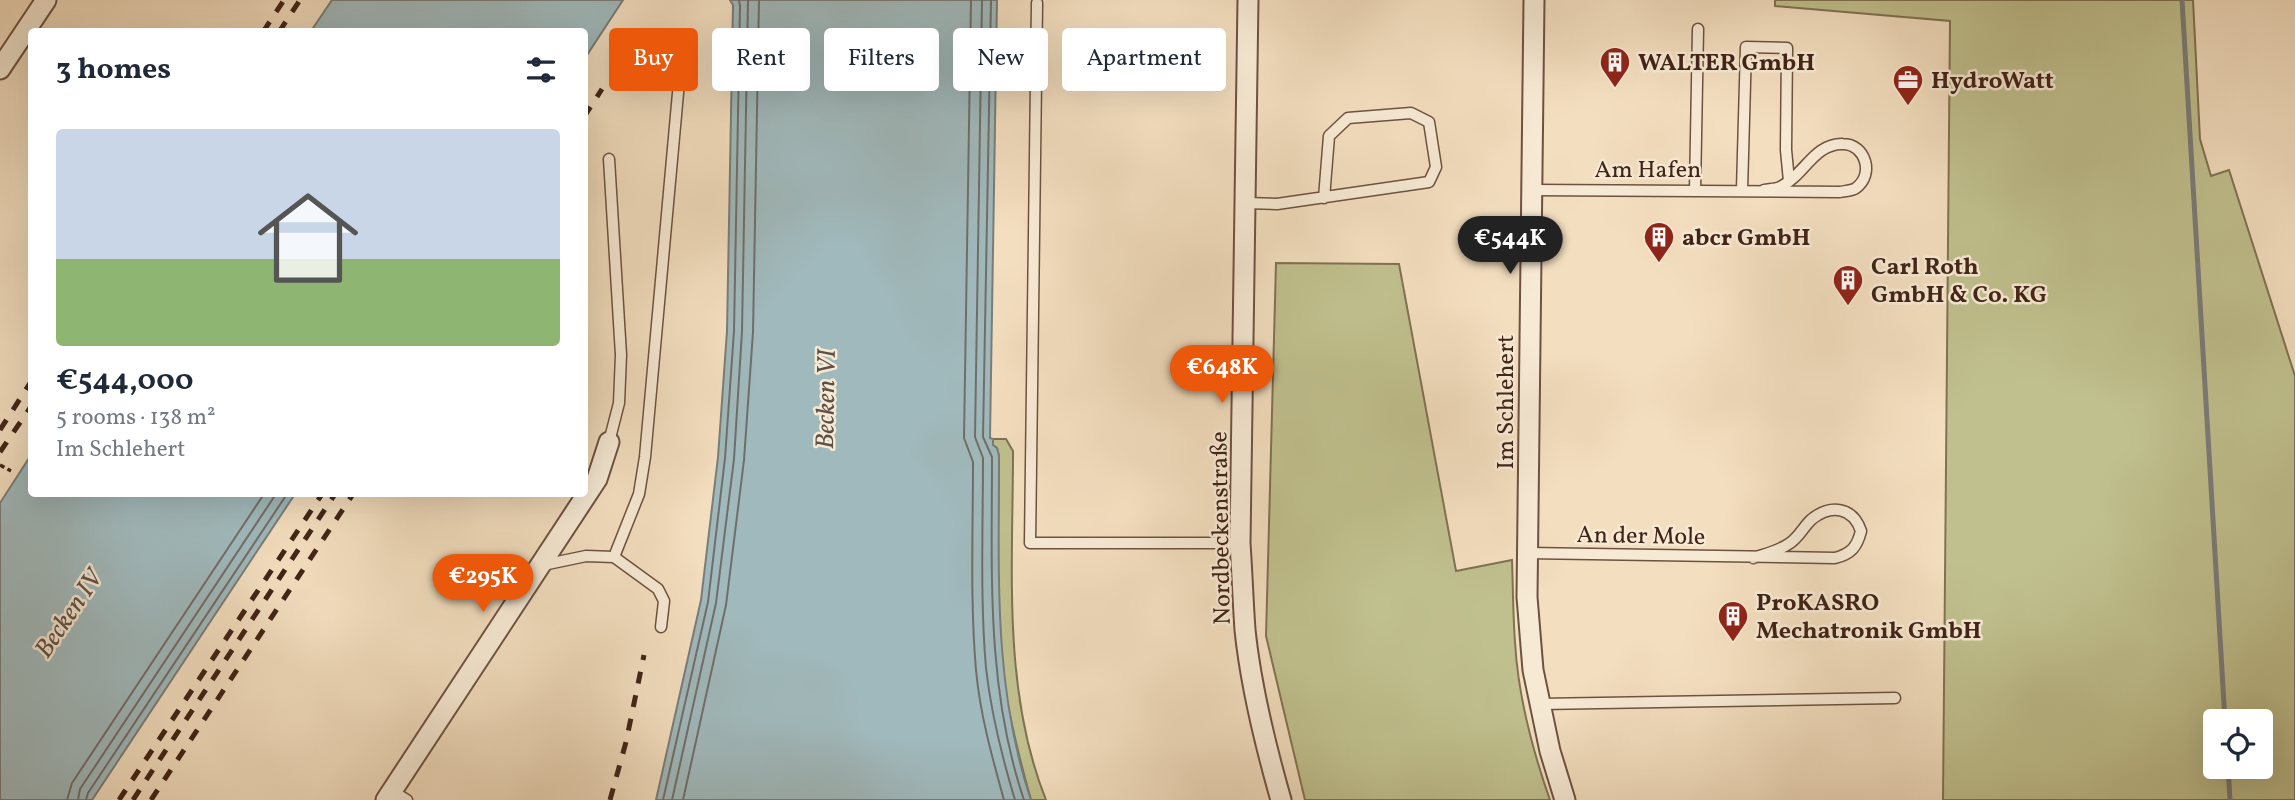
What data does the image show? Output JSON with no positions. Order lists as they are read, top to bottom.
{
  "streets": {
    "street": ["Im Schlehert", "Nordbeckenstraße"],
    "lane": ["Am Hafen", "An der Mole"]
  },
  "crossings": [
    ["Am Hafen", "Im Schlehert"],
    ["Im Schlehert", "An der Mole"]
  ],
  "water": ["Becken VI", "Becken IV"],
  "places": {
    "building": [
      "WALTER GmbH",
      "abcr GmbH",
      "Carl Roth GmbH & Co. KG",
      "ProKASRO Mechatronik GmbH"
    ],
    "office": ["HydroWatt"]
  },
  "page": {
    "chip": [
      "Buy",
      "Rent",
      "Filters",
      "New",
      "Apartment"
    ],
    "heading": "3 homes",
    "list": [
      {
        "name": "€544,000",
        "note": "5 rooms · 138 m² · Im Schlehert"
      }
    ],
    "price": ["€544K", "€648K", "€295K"]
  }
}
